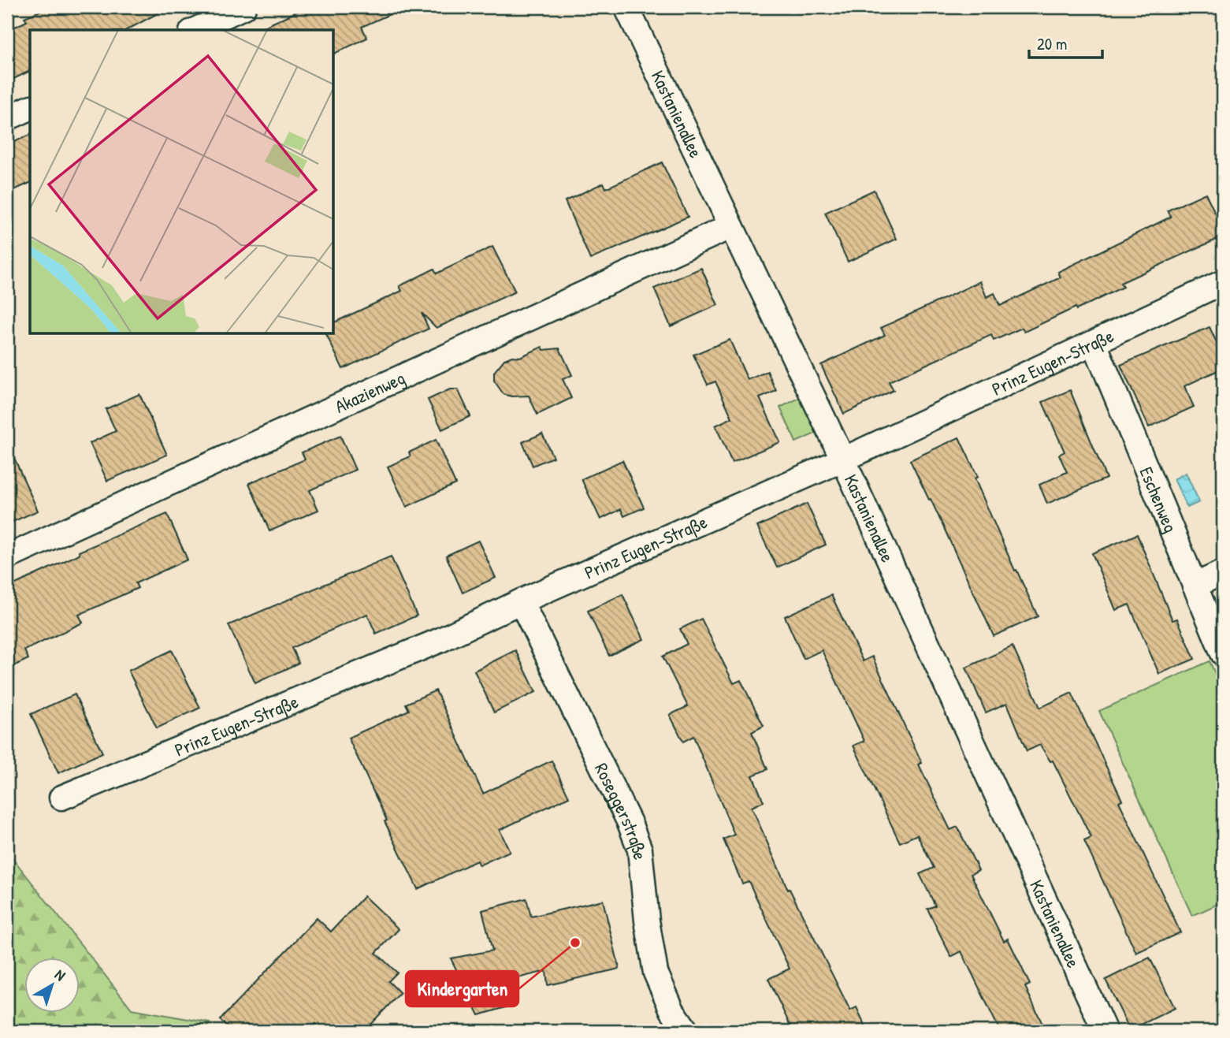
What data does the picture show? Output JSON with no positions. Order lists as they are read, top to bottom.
{
  "streets": {
    "street": [
      "Kastanienallee",
      "Prinz Eugen-Straße",
      "Akazienweg",
      "Eschenweg",
      "Roseggerstraße"
    ]
  },
  "crossings": [
    ["Kastanienallee", "Prinz Eugen-Straße"],
    ["Kastanienallee", "Akazienweg"],
    ["Prinz Eugen-Straße", "Eschenweg"],
    ["Prinz Eugen-Straße", "Roseggerstraße"]
  ],
  "places": ["Kindergarten"],
  "scale_bar": "20 m",
  "north": "top right"
}
